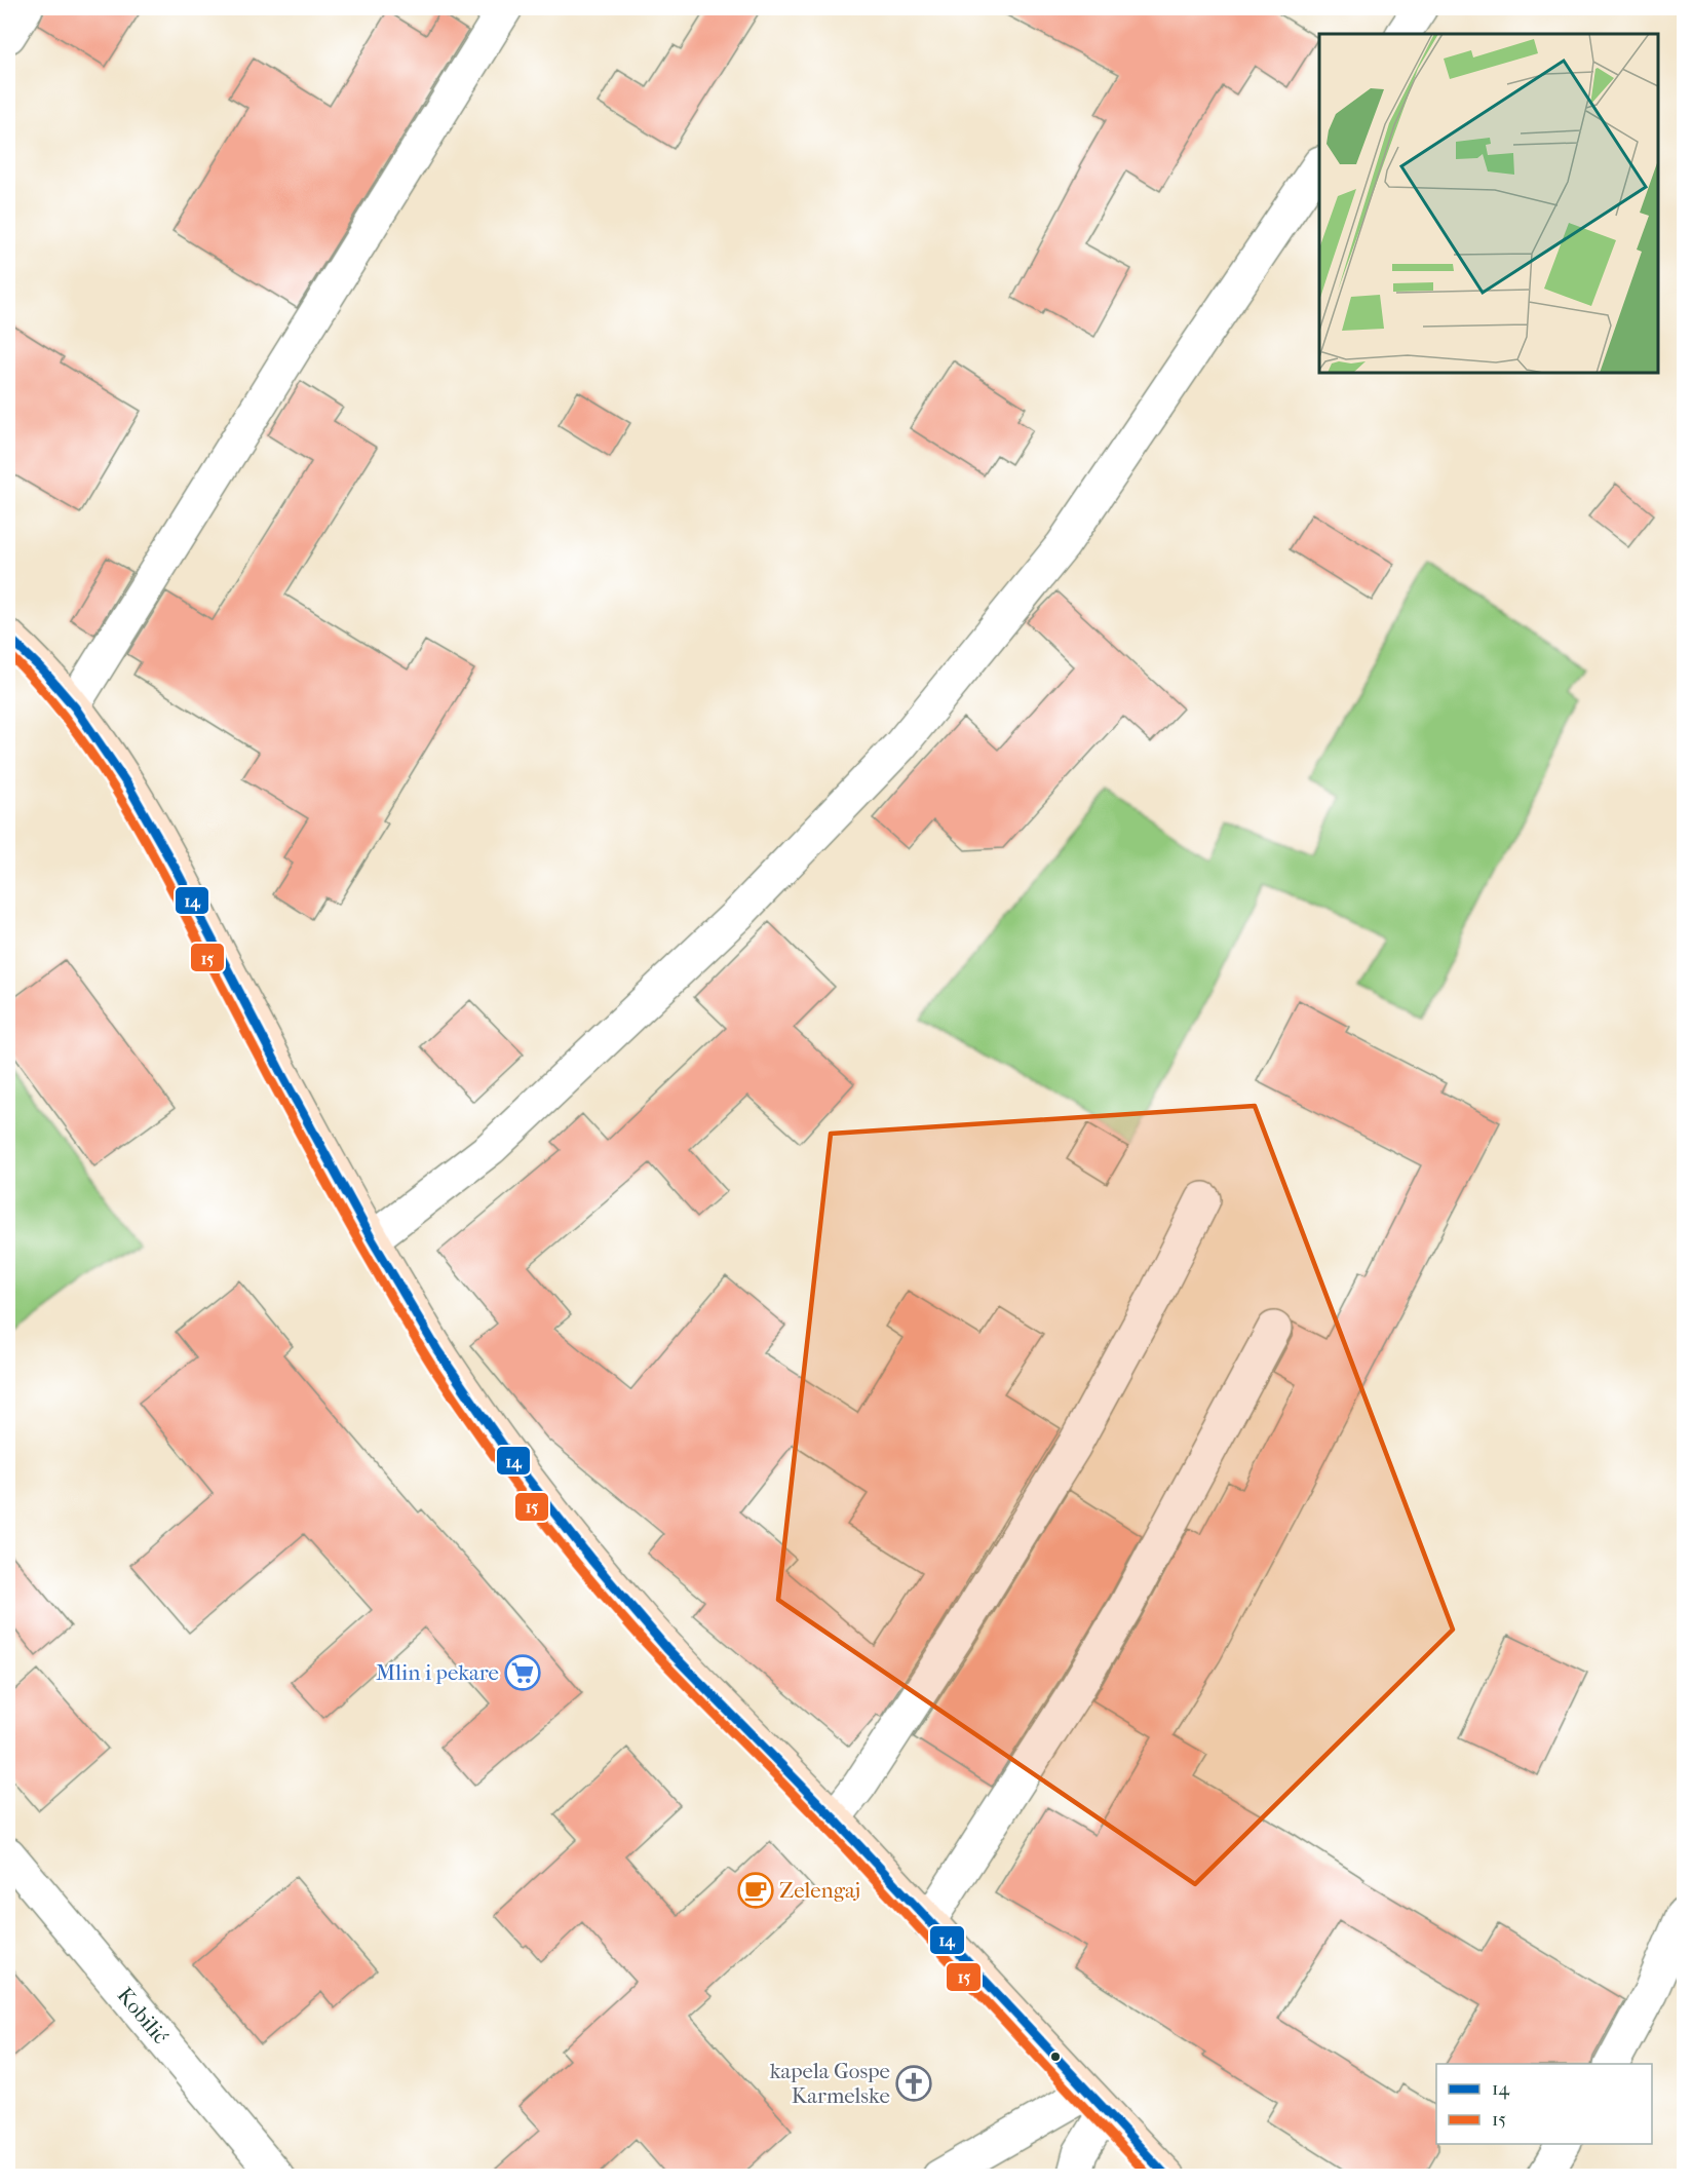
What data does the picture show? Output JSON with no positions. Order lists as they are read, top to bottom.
{
  "streets": {
    "street": ["Kobilić"]
  },
  "places": {
    "supermarket": ["Mlin i pekare"],
    "cafe": ["Zelengaj"],
    "church": ["kapela Gospe Karmelske"]
  },
  "lines": ["transit line 14", "transit line 15"],
  "legend": ["14", "15"]
}
